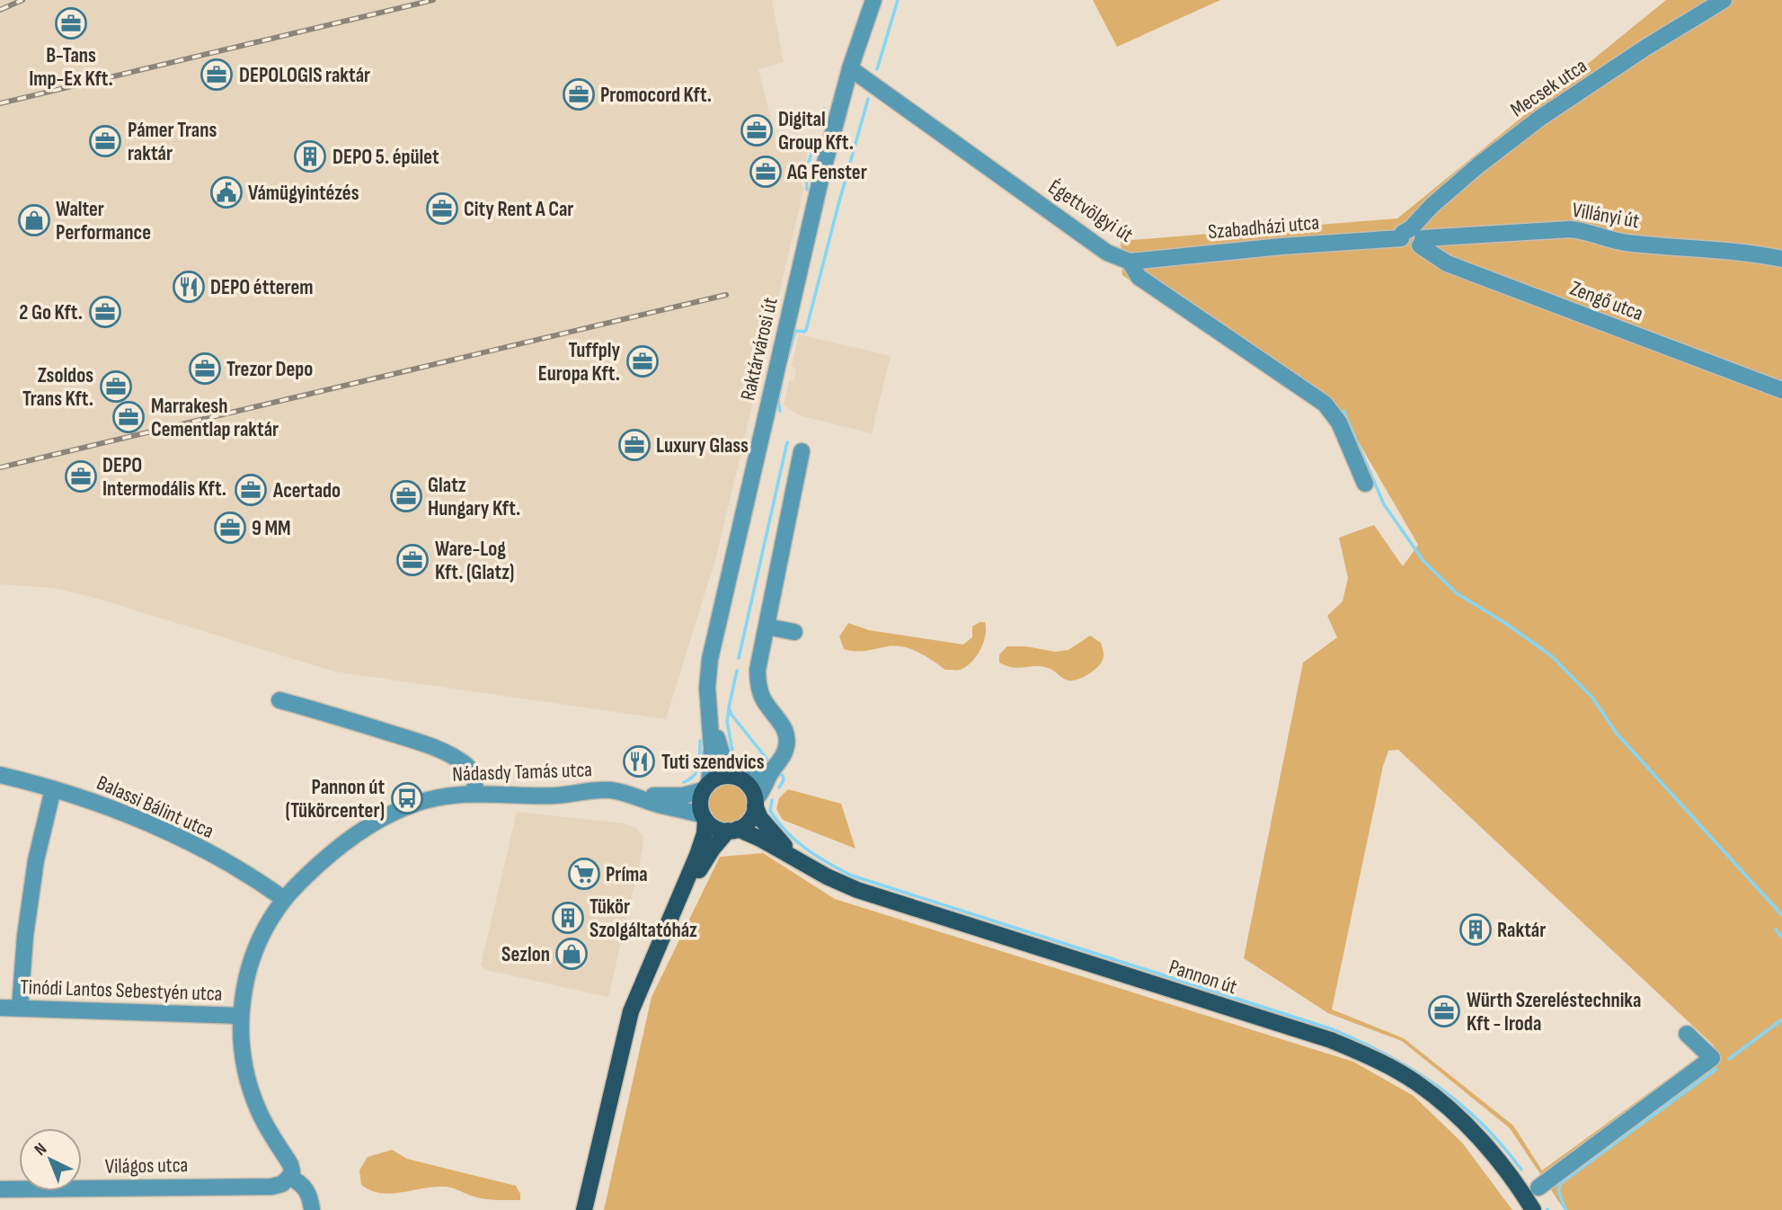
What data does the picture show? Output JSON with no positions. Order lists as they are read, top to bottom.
{
  "streets": {
    "main road": ["Raktárvárosi út", "Pannon út"],
    "street": [
      "Mecsek utca",
      "Égettvölgyi út",
      "Villányi út",
      "Szabadházi utca",
      "Zengő utca",
      "Nádasdy Tamás utca",
      "Balassi Bálint utca",
      "Tinódi Lantos Sebestyén utca",
      "Világos utca"
    ]
  },
  "crossings": [
    ["Mecsek utca", "Villányi út"],
    ["Mecsek utca", "Szabadházi utca"],
    ["Mecsek utca", "Zengő utca"],
    ["Égettvölgyi út", "Szabadházi utca"],
    ["Égettvölgyi út", "Raktárvárosi út"],
    ["Villányi út", "Szabadházi utca"],
    ["Villányi út", "Zengő utca"],
    ["Szabadházi utca", "Zengő utca"],
    ["Raktárvárosi út", "Nádasdy Tamás utca"],
    ["Raktárvárosi út", "Pannon út"],
    ["Nádasdy Tamás utca", "Balassi Bálint utca"],
    ["Nádasdy Tamás utca", "Pannon út"],
    ["Nádasdy Tamás utca", "Tinódi Lantos Sebestyén utca"],
    ["Nádasdy Tamás utca", "Világos utca"]
  ],
  "places": {
    "office": [
      "B-Tans Imp-Ex Kft.",
      "DEPOLOGIS raktár",
      "Promocord Kft.",
      "Digital Group Kft.",
      "Pámer Trans raktár",
      "AG Fenster",
      "City Rent A Car",
      "2 Go Kft.",
      "Tuffply Europa Kft.",
      "Trezor Depo",
      "Zsoldos Trans Kft.",
      "Marrakesh Cementlap raktár",
      "Luxury Glass",
      "DEPO Intermodális Kft.",
      "Acertado",
      "Glatz Hungary Kft.",
      "9 MM",
      "Ware-Log Kft. (Glatz)",
      "Würth Szereléstechnika Kft - Iroda"
    ],
    "building": ["DEPO 5. épület", "Tükör Szolgáltatóház", "Raktár"],
    "public building": ["Vámügyintézés"],
    "shop": ["Walter Performance", "Sezlon"],
    "restaurant": ["DEPO étterem", "Tuti szendvics"],
    "bus stop": ["Pannon út (Tükörcenter)"],
    "supermarket": ["Príma"]
  },
  "north": "top left"
}
